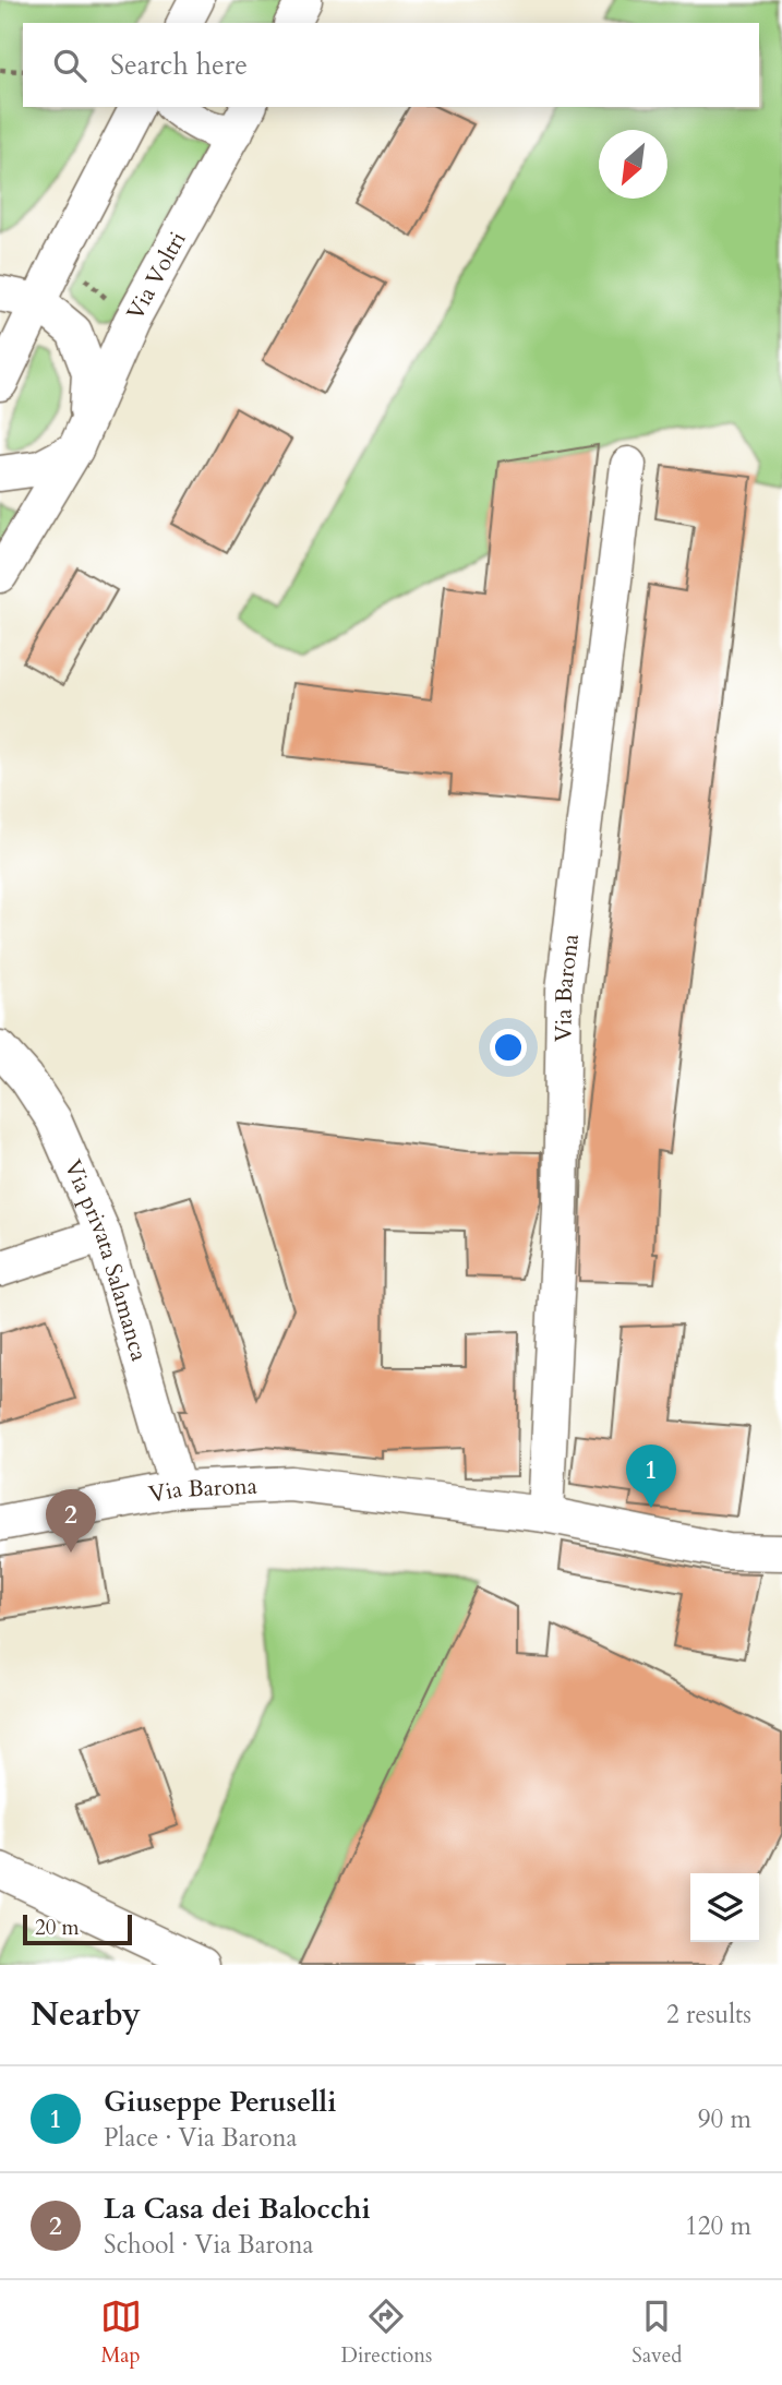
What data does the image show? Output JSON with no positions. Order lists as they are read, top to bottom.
{
  "streets": {
    "street": ["Via Voltri", "Via Barona", "Via privata Salamanca"]
  },
  "crossings": [
    ["Via Barona", "Via privata Salamanca"]
  ],
  "scale_bar": "20 m",
  "north": "bottom left",
  "page": {
    "search": "Search here",
    "pins": ["1", "2"],
    "scale": "20 m",
    "heading": ["Nearby", "2 results"],
    "list": [
      {
        "mark": "1",
        "name": "Giuseppe Peruselli",
        "note": "Place · Via Barona",
        "value": "90 m"
      },
      {
        "mark": "2",
        "name": "La Casa dei Balocchi",
        "note": "School · Via Barona",
        "value": "120 m"
      }
    ],
    "nav": ["Map", "Directions", "Saved"]
  }
}
